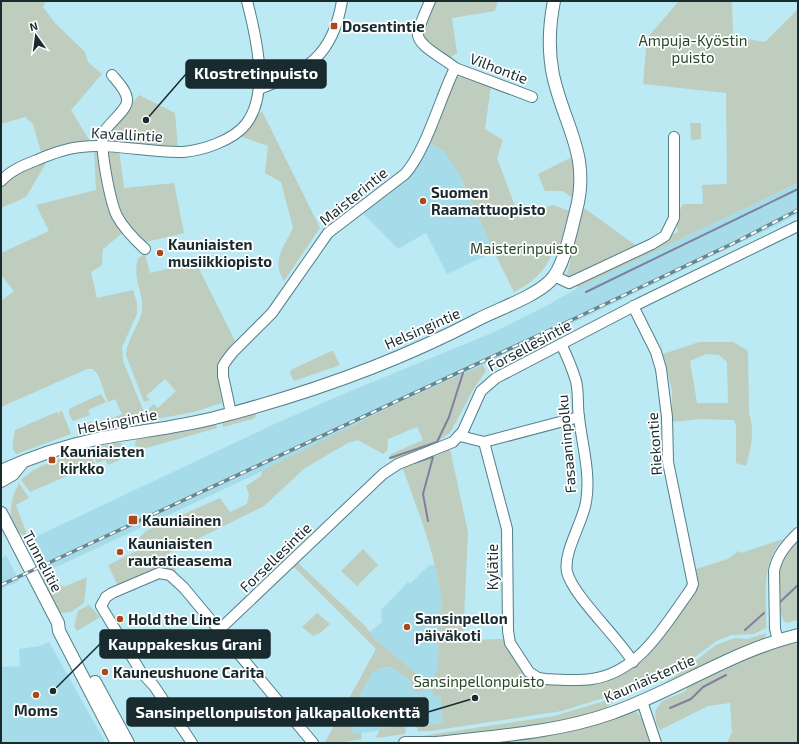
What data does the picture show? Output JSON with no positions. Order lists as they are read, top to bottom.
{
  "streets": {
    "main road": ["Helsingintie", "Tunnelitie", "Kauniaistentie"],
    "street": [
      "Vilhontie",
      "Kavallintie",
      "Maisterintie",
      "Forsellesintie",
      "Fasaaninpolku",
      "Riekontie",
      "Kylätie"
    ]
  },
  "crossings": [
    ["Vilhontie", "Maisterintie"],
    ["Maisterintie", "Helsingintie"],
    ["Forsellesintie", "Fasaaninpolku"],
    ["Forsellesintie", "Riekontie"],
    ["Fasaaninpolku", "Kylätie"],
    ["Riekontie", "Kylätie"]
  ],
  "parks": ["Ampuja-Kyöstin puisto", "Maisterinpuisto", "Sansinpellonpuisto"],
  "places": {
    "transit": ["Dosentintie", "Kauniaisten kirkko", "Kauniainen"],
    "other": [
      "Klostretinpuisto",
      "Suomen Raamattuopisto",
      "Kauniaisten musiikkiopisto",
      "Kauniaisten rautatieasema",
      "Hold the Line",
      "Sansinpellon päiväkoti",
      "Kauneushuone Carita",
      "Kauppakeskus Grani",
      "Moms",
      "Sansinpellonpuiston jalkapallokenttä"
    ]
  },
  "north": "top"
}
